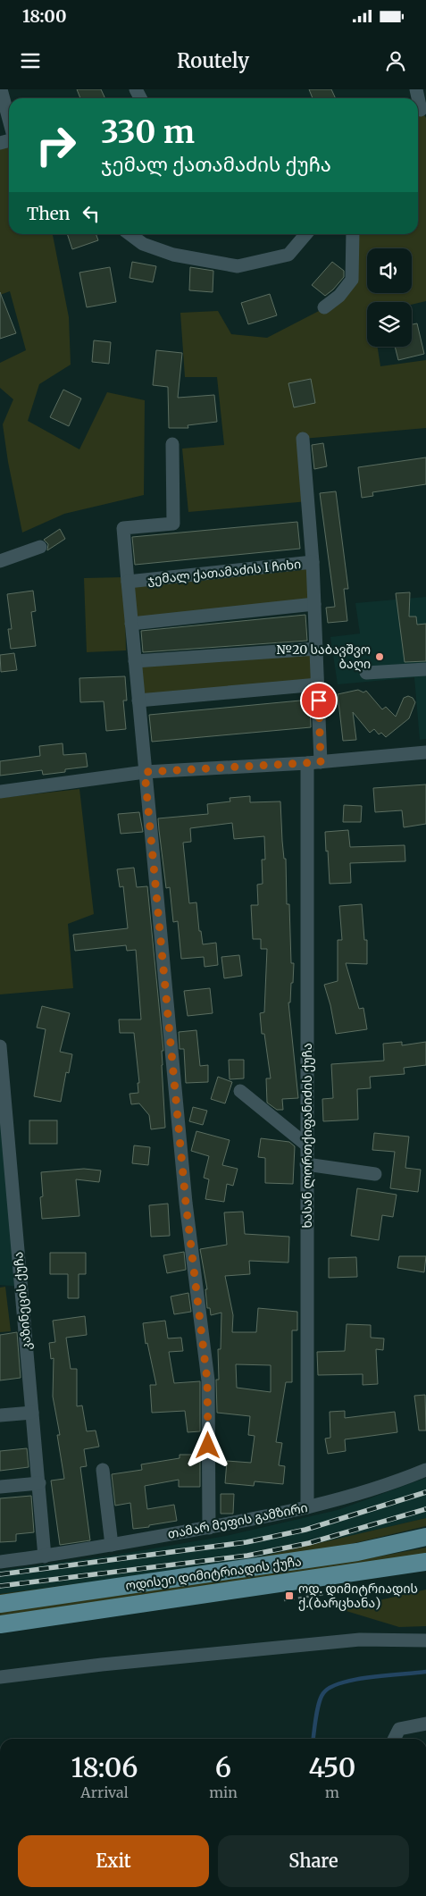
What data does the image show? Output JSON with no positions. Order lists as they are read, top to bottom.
{
  "streets": {
    "main road": ["ოდისეი დიმიტრიადის ქუჩა"],
    "street": [
      "ჯემალ ქათამაძის I ჩიხი",
      "ხასან ლორთქიფანიძის ქუჩა",
      "კაზინეცის ქუჩა",
      "თამარ მეფის გამზირი"
    ]
  },
  "crossings": [
    ["ჯემალ ქათამაძის I ჩიხი", "ხასან ლორთქიფანიძის ქუჩა"],
    ["ხასან ლორთქიფანიძის ქუჩა", "თამარ მეფის გამზირი"],
    ["კაზინეცის ქუჩა", "თამარ მეფის გამზირი"]
  ],
  "places": {
    "other": ["№20 საბავშვო ბაღი"],
    "transit": ["ოდ. დიმიტრიადის ქ.(ბარცხანა)"]
  },
  "page": {
    "status": "18:00",
    "header": "Routely",
    "turn": ["330 m", "ჯემალ ქათამაძის ქუჩა"],
    "then": "Then",
    "eta": [
      "18:06",
      "Arrival",
      "6",
      "min",
      "450",
      "m"
    ],
    "buttons": ["Exit", "Share"]
  }
}
